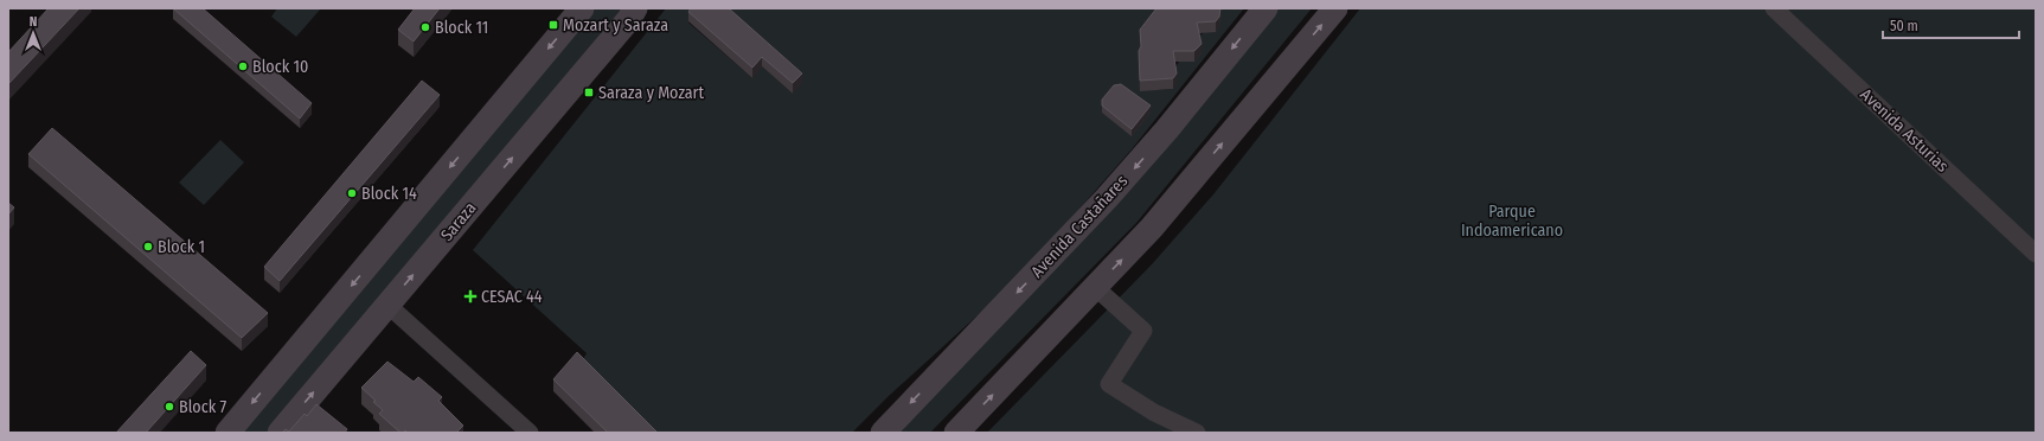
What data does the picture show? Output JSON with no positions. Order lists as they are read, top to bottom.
{
  "streets": {
    "main road": ["Saraza", "Avenida Castañares"],
    "street": ["Avenida Asturias"]
  },
  "parks": ["Parque Indoamericano"],
  "places": {
    "transit": ["Mozart y Saraza", "Saraza y Mozart"],
    "other": [
      "Block 11",
      "Block 10",
      "Block 14",
      "Block 1",
      "Block 7"
    ],
    "health": ["CESAC 44"]
  },
  "scale_bar": "50 m",
  "north": "top"
}
